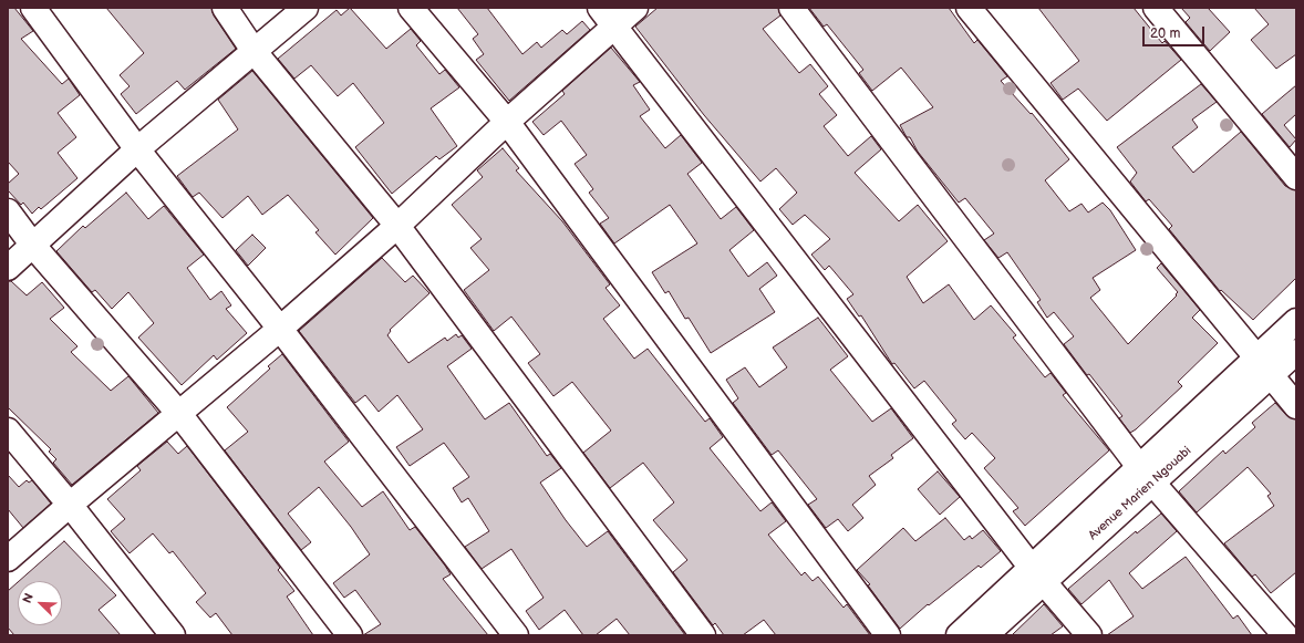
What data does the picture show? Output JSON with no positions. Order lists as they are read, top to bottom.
{
  "streets": {
    "street": ["Avenue Marien Ngouabi"]
  },
  "scale_bar": "20 m",
  "north": "top left"
}
